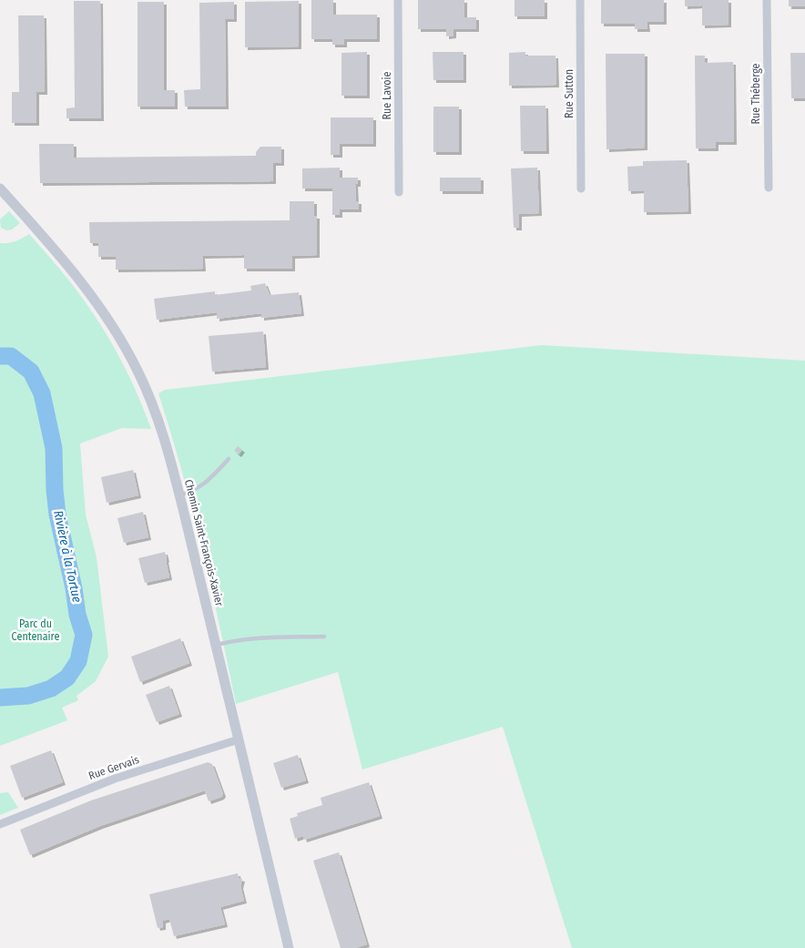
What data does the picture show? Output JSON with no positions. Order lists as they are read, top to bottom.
{
  "streets": {
    "street": [
      "Rue Sutton",
      "Rue Théberge",
      "Rue Lavoie",
      "Chemin Saint-François-Xavier",
      "Rue Gervais"
    ]
  },
  "crossings": [
    ["Chemin Saint-François-Xavier", "Rue Gervais"]
  ],
  "water": ["Rivière à la Tortue"],
  "parks": ["Parc du Centenaire"]
}
